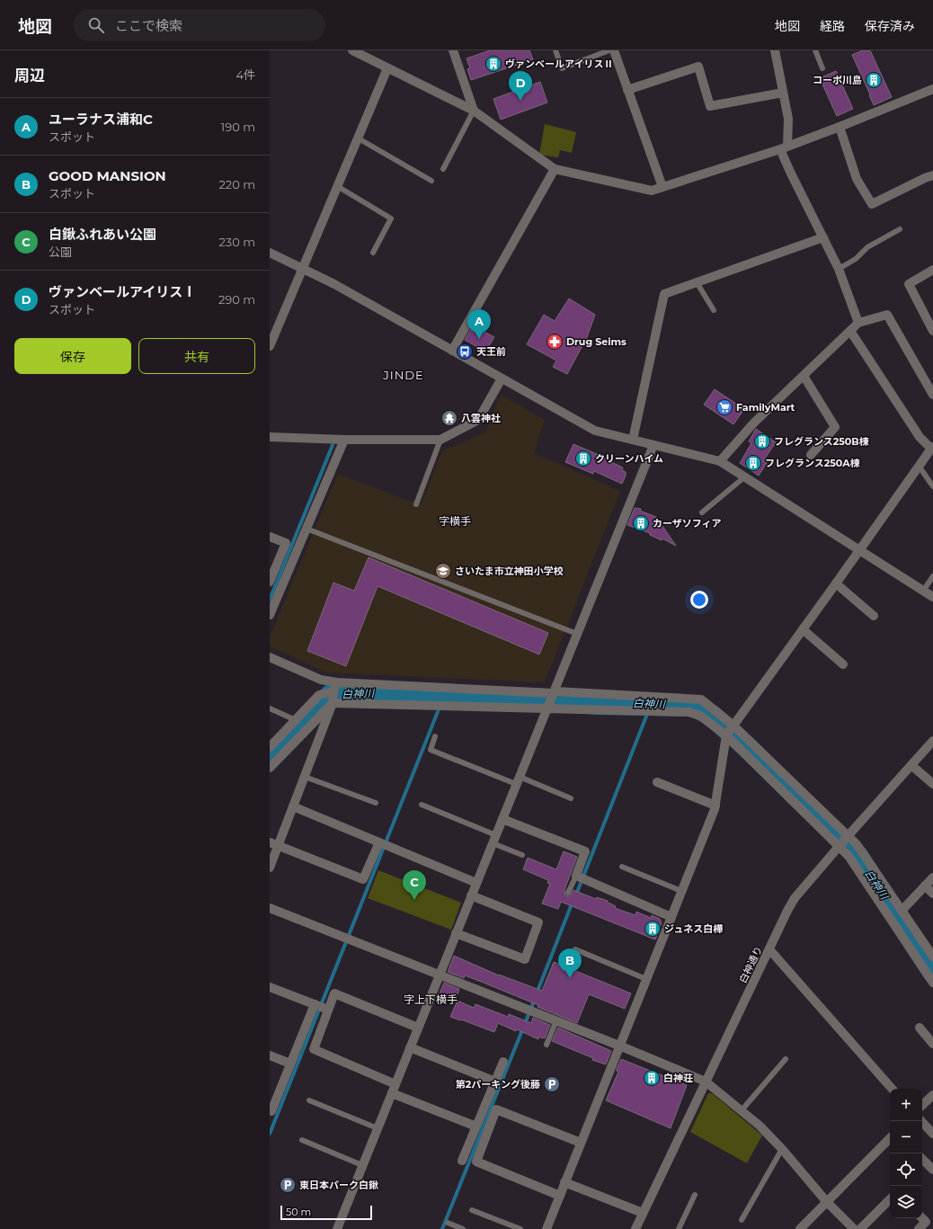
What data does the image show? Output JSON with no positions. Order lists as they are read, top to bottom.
{
  "streets": {
    "street": ["白神通り"]
  },
  "districts": ["JINDE", "字横手", "字上下横手"],
  "water": ["白神川"],
  "places": {
    "building": [
      "ヴァンベールアイリスⅡ",
      "コーポ川島",
      "フレグランス250B棟",
      "クリーンハイム",
      "フレグランス250A棟",
      "カーザソフィア",
      "ジュネス白樺",
      "白神荘"
    ],
    "pharmacy": ["Drug Seims"],
    "bus stop": ["天王前"],
    "supermarket": ["FamilyMart"],
    "temple": ["八雲神社"],
    "school or university": ["さいたま市立神田小学校"],
    "parking": ["第2パーキング後藤", "東日本パーク白鍬"]
  },
  "scale_bar": "50 m",
  "page": {
    "header": "地図",
    "search": "ここで検索",
    "nav": ["地図", "経路", "保存済み"],
    "heading": ["周辺", "4件"],
    "pins": [
      "D",
      "A",
      "C",
      "B"
    ],
    "list": [
      {
        "mark": "A",
        "name": "ユーラナス浦和C",
        "note": "スポット",
        "value": "190 m"
      },
      {
        "mark": "B",
        "name": "GOOD MANSION",
        "note": "スポット",
        "value": "220 m"
      },
      {
        "mark": "C",
        "name": "白鍬ふれあい公園",
        "note": "公園",
        "value": "230 m"
      },
      {
        "mark": "D",
        "name": "ヴァンベールアイリスⅠ",
        "note": "スポット",
        "value": "290 m"
      }
    ],
    "buttons": ["保存", "共有"],
    "map_buttons": ["+", "−"],
    "scale": "50 m"
  }
}
